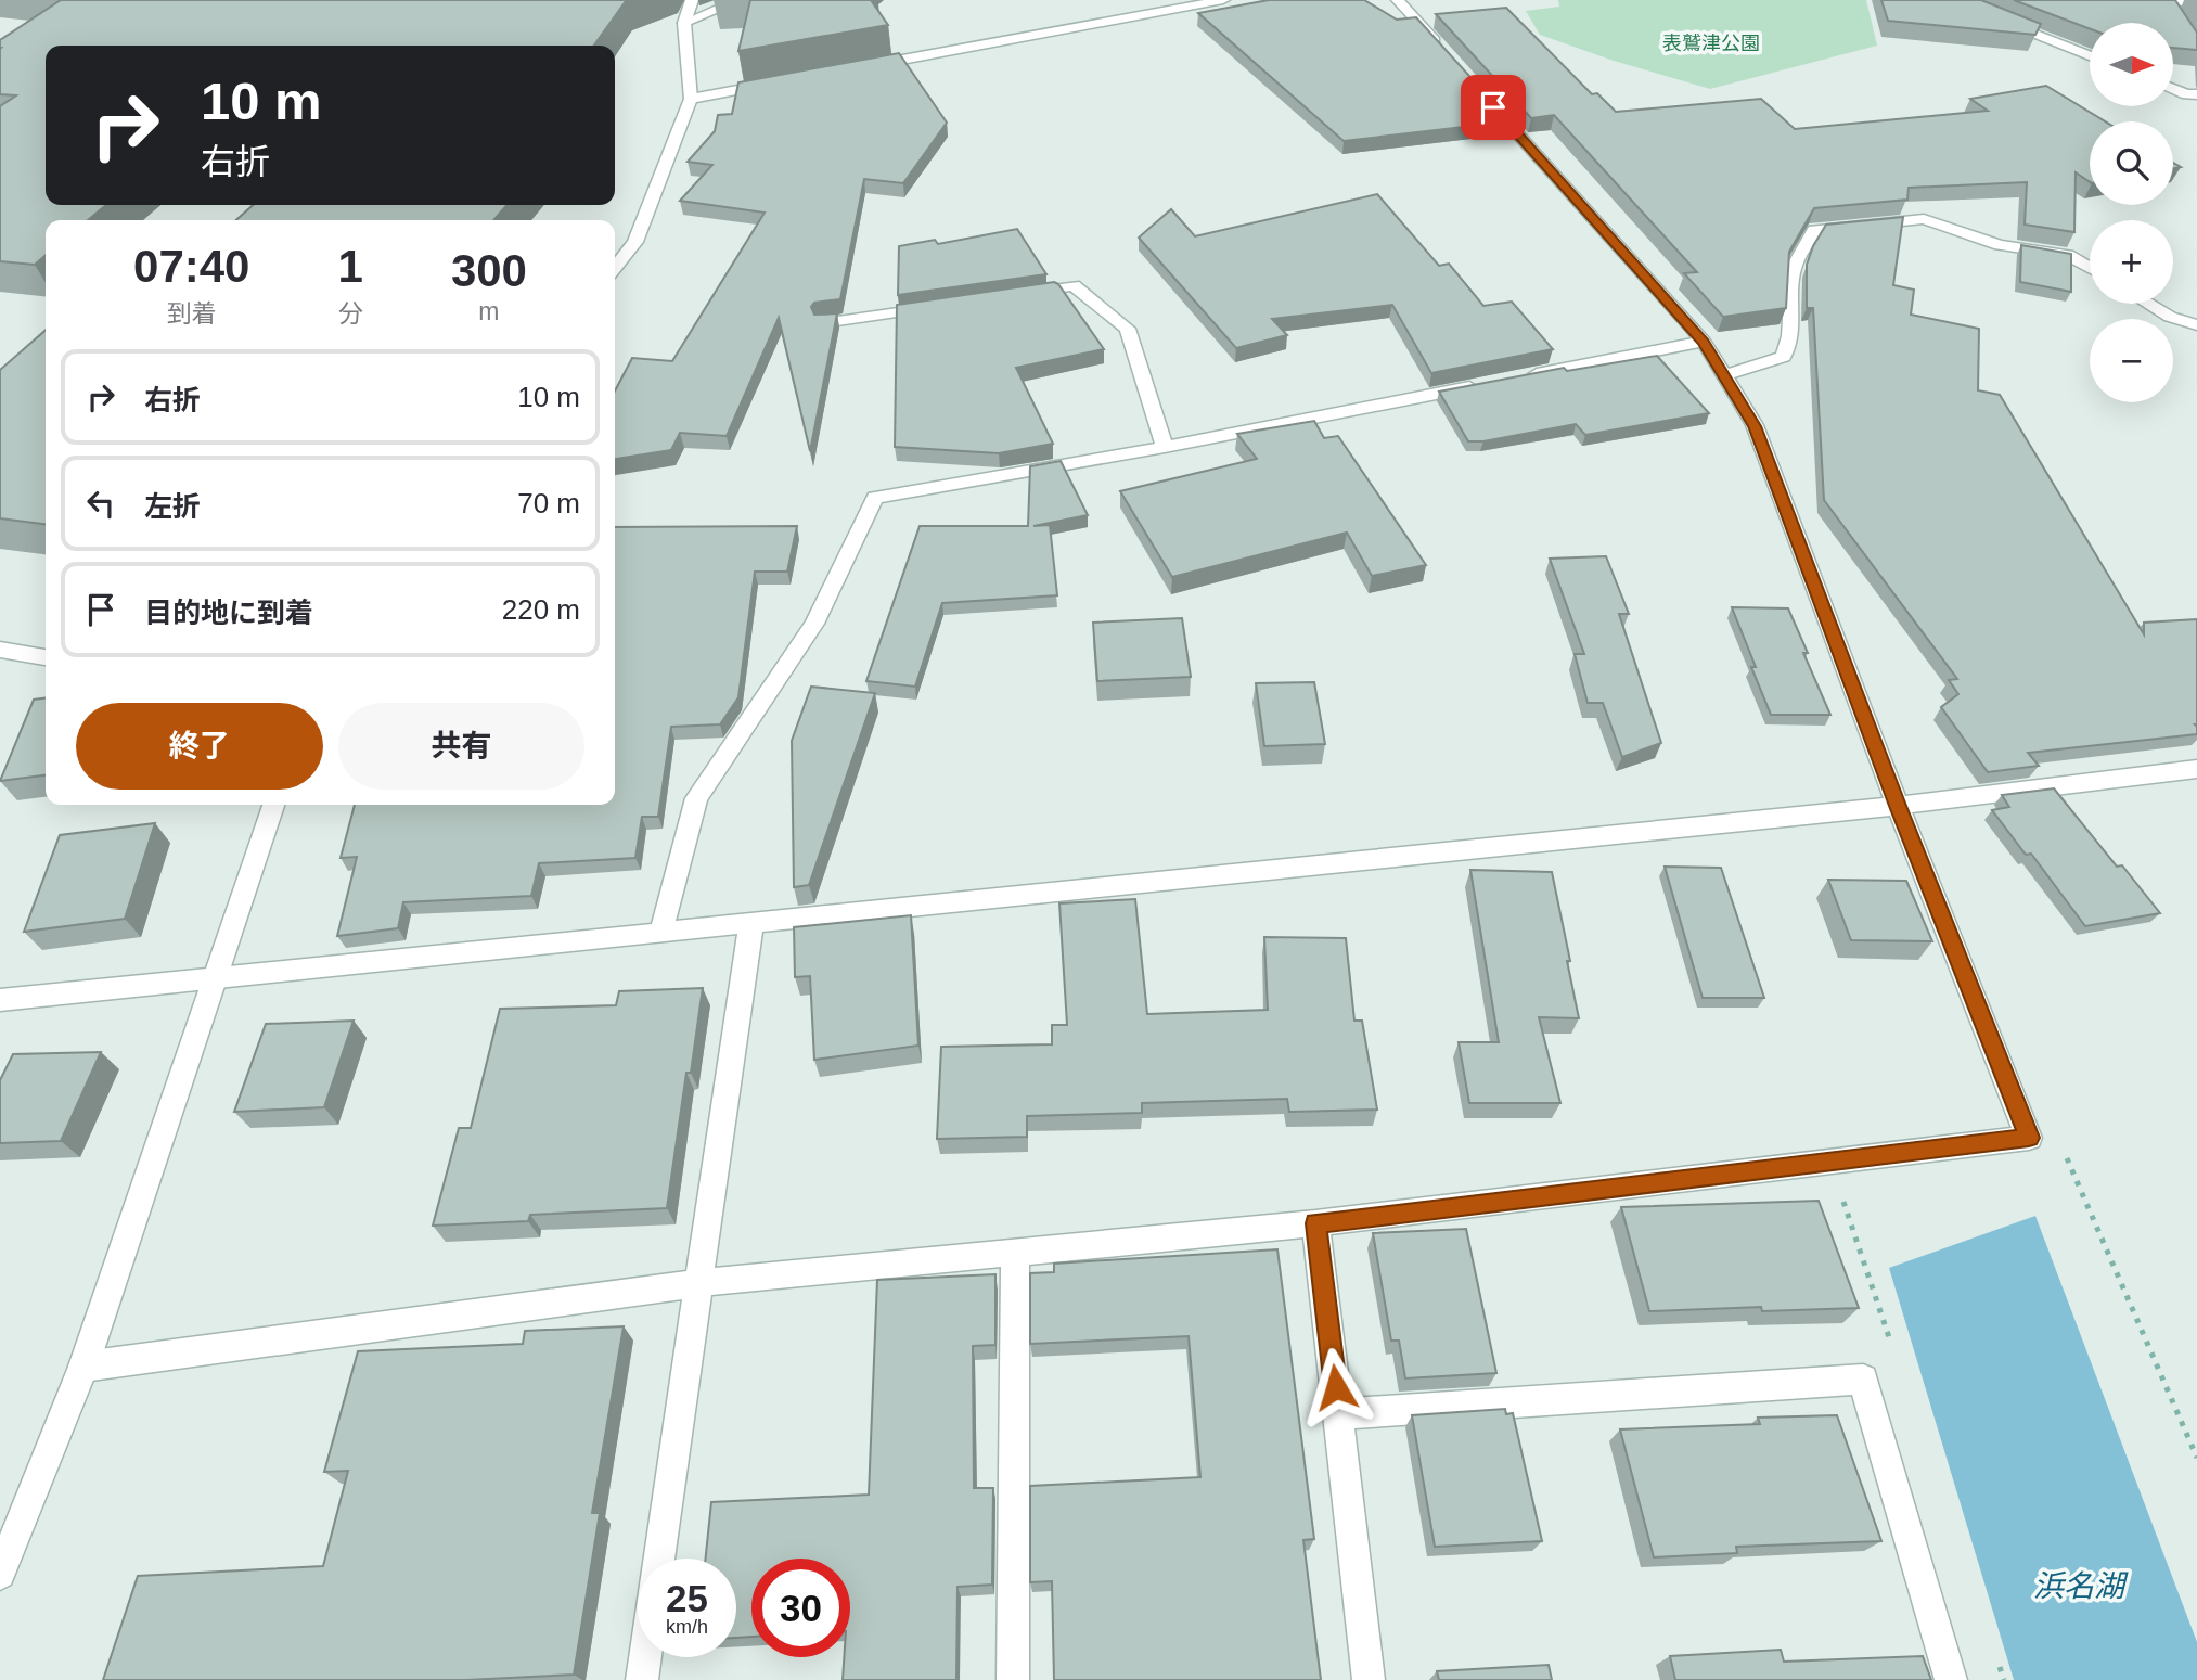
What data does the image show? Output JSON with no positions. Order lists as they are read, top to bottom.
{
  "water": ["浜名湖"],
  "parks": ["表鷲津公園"],
  "north": "right",
  "page": {
    "map_buttons": ["+", "−"],
    "turn": ["10 m", "右折"],
    "eta": [
      "07:40",
      "到着",
      "1",
      "分",
      "300",
      "m"
    ],
    "list": [
      {
        "name": "右折",
        "value": "10 m"
      },
      {
        "name": "左折",
        "value": "70 m"
      },
      {
        "name": "目的地に到着",
        "value": "220 m"
      }
    ],
    "buttons": ["終了", "共有"],
    "speed": "25 km/h",
    "limit": "30"
  }
}
